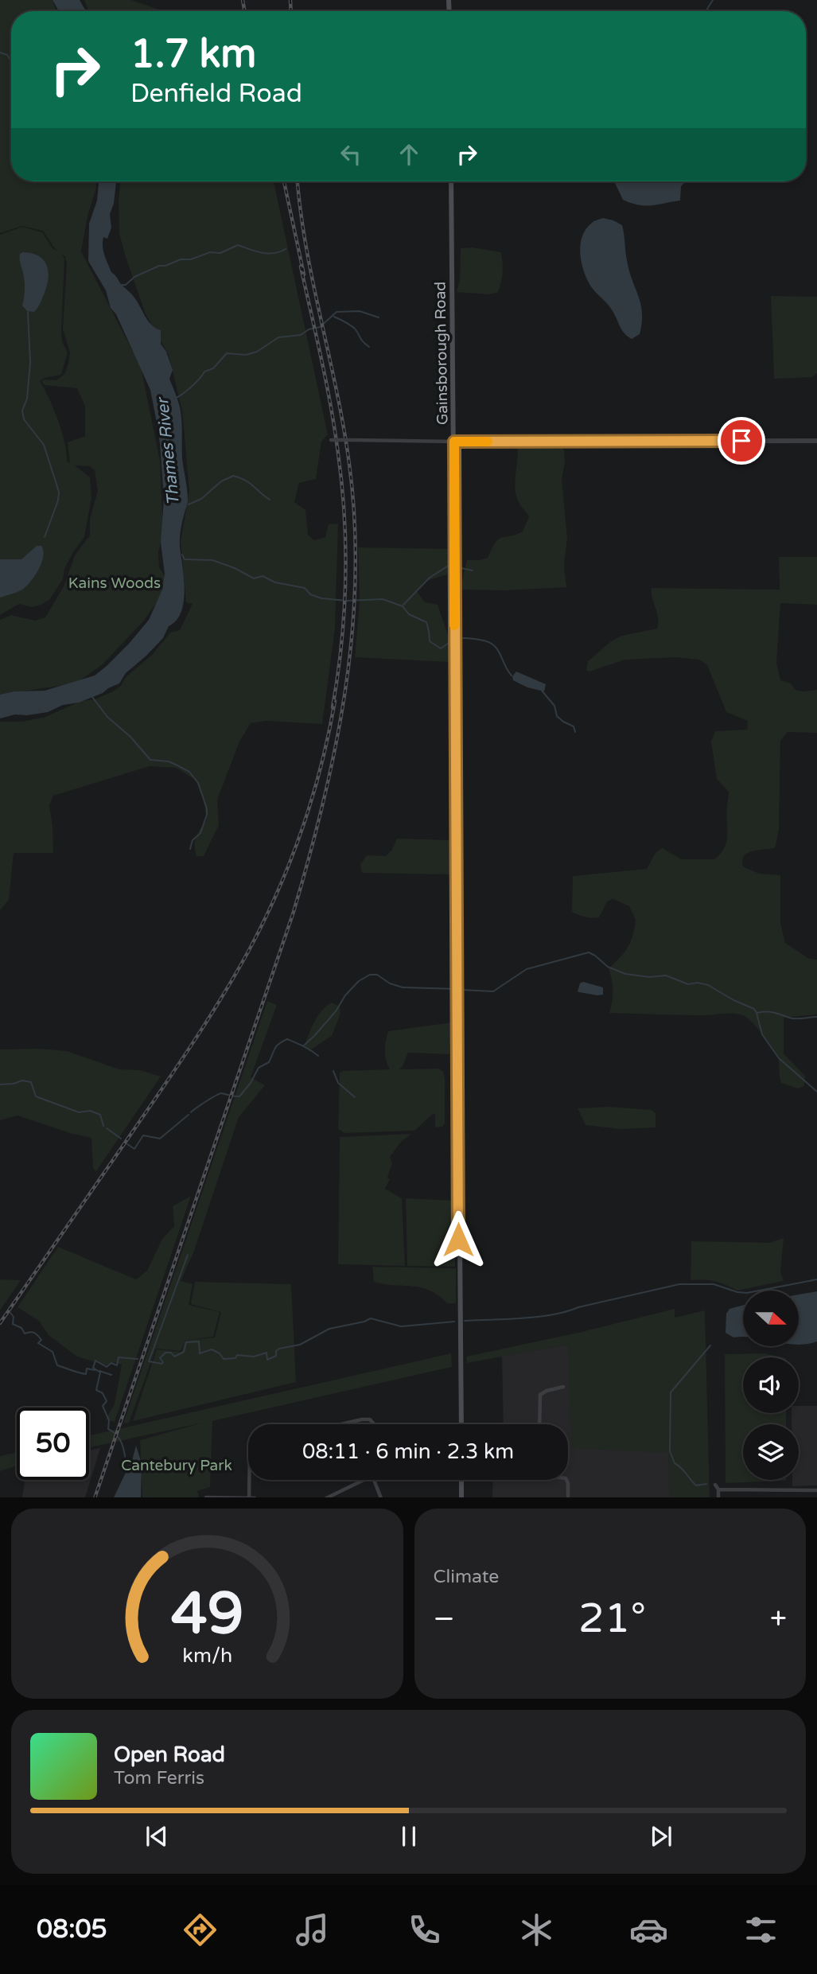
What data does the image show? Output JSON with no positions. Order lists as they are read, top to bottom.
{
  "streets": {
    "main road": ["Gainsborough Road"]
  },
  "water": ["Thames River"],
  "parks": ["Kains Woods", "Cantebury Park"],
  "north": "right",
  "page": {
    "turn": ["1.7 km", "Denfield Road"],
    "limit": "50",
    "trip": "08:11 · 6 min · 2.3 km",
    "tile": "Climate",
    "heat": ["−", "21°", "+"],
    "song": ["Open Road", "Tom Ferris"],
    "tabs": "08:05",
    "gauge": ["49", "km/h"]
  }
}
